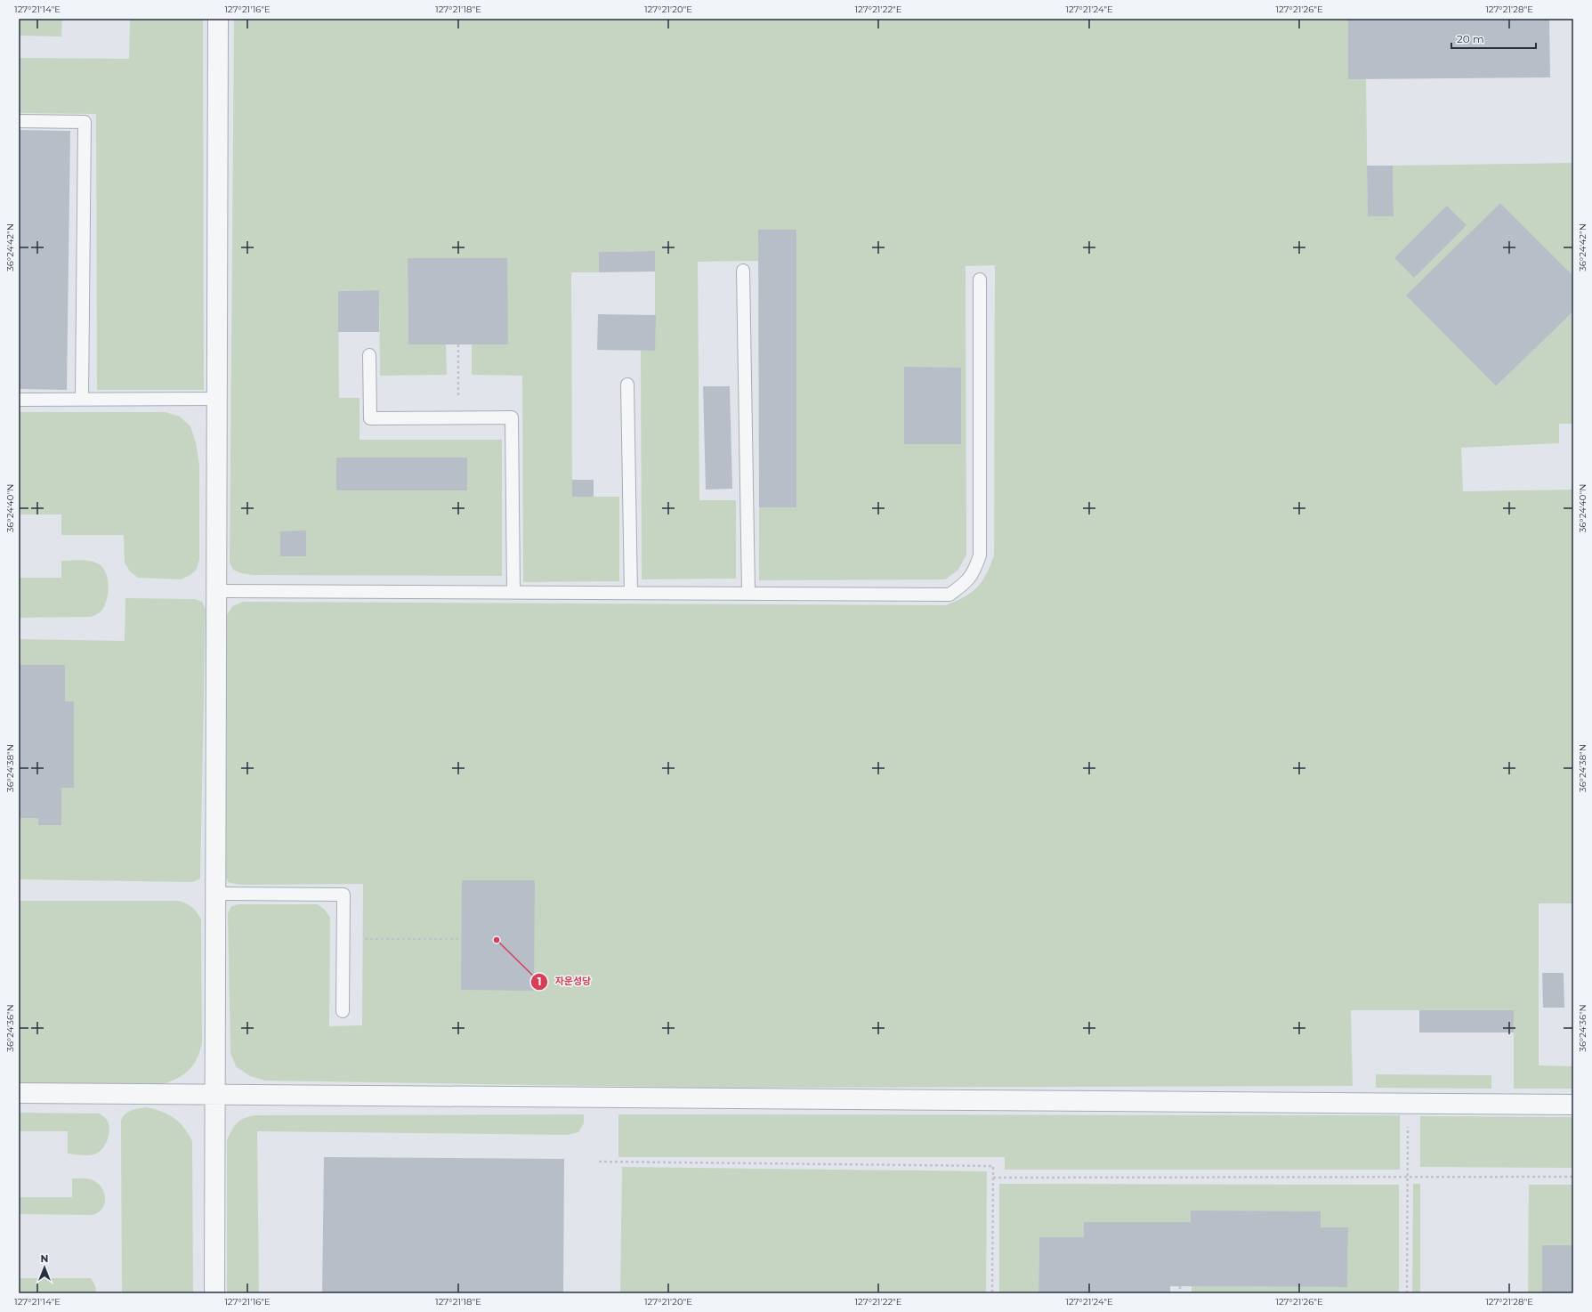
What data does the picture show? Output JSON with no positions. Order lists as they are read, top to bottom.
{
  "places": ["자운성당"],
  "scale_bar": "20 m",
  "north": "top",
  "coordinates": [
    "127°21'14\"E",
    "127°21'16\"E",
    "127°21'18\"E",
    "127°21'20\"E",
    "127°21'22\"E",
    "127°21'24\"E",
    "127°21'26\"E",
    "127°21'28\"E",
    "36°24'42\"N",
    "36°24'40\"N",
    "36°24'38\"N",
    "36°24'36\"N"
  ]
}
